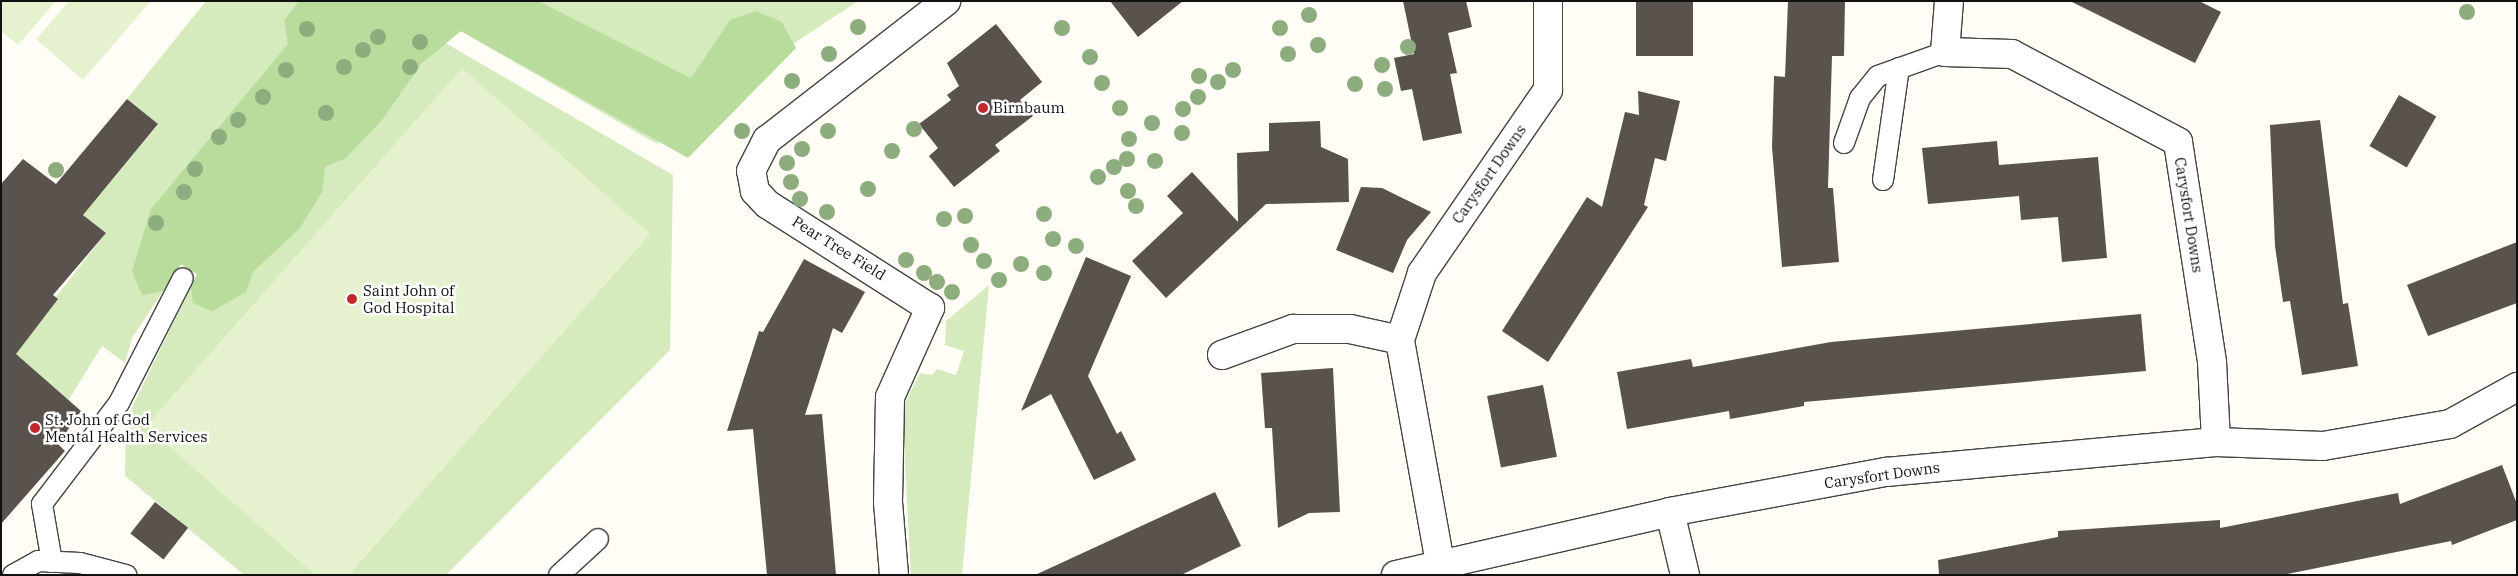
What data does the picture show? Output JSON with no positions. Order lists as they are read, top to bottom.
{
  "streets": {
    "street": ["Carysfort Downs", "Pear Tree Field"]
  },
  "places": ["Birnbaum", "Saint John of God Hospital", "St. John of God Mental Health Services"]
}
